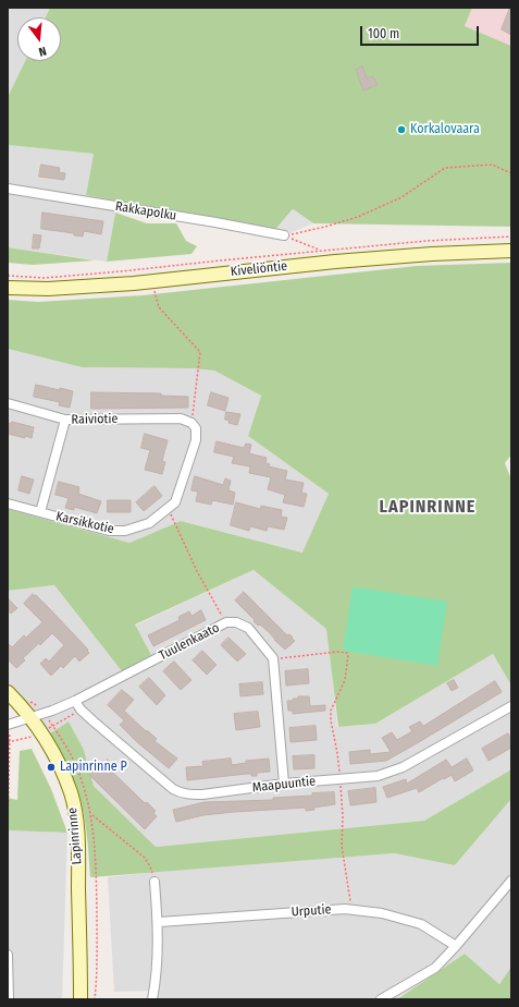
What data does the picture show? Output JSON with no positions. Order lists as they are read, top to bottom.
{
  "streets": {
    "street": [
      "Rakkapolku",
      "Kiveliöntie",
      "Raiviotie",
      "Karsikkotie",
      "Tuulenkaato",
      "Maapuuntie",
      "Lapinrinne",
      "Urputie"
    ]
  },
  "crossings": [
    ["Raiviotie", "Karsikkotie"],
    ["Tuulenkaato", "Maapuuntie"],
    ["Tuulenkaato", "Lapinrinne"]
  ],
  "districts": ["LAPINRINNE"],
  "places": ["Korkalovaara", "Lapinrinne P"],
  "scale_bar": "100 m",
  "north": "bottom"
}
